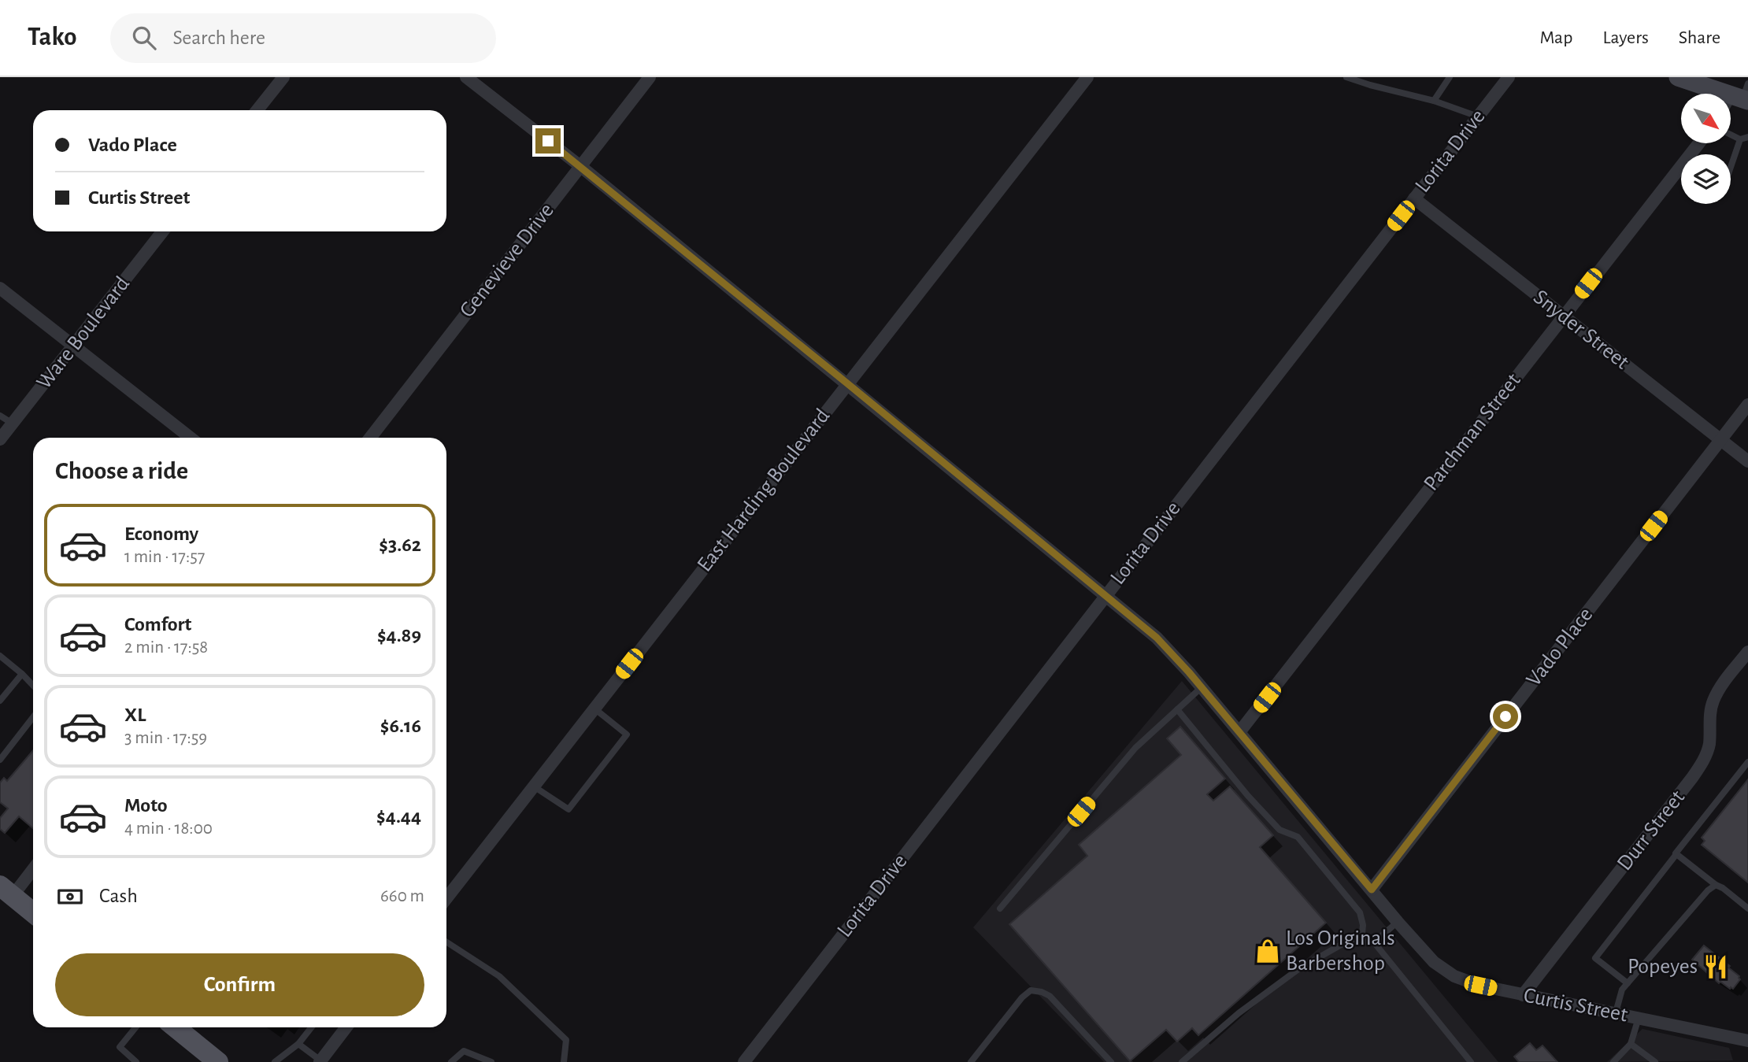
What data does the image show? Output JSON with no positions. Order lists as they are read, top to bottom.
{
  "streets": {
    "street": [
      "Lorita Drive",
      "Genevieve Drive",
      "Snyder Street",
      "Ware Boulevard",
      "Parchman Street",
      "East Harding Boulevard",
      "Vado Place",
      "Durr Street",
      "Curtis Street"
    ]
  },
  "crossings": [
    ["Lorita Drive", "Snyder Street"],
    ["Lorita Drive", "Curtis Street"],
    ["Genevieve Drive", "Curtis Street"],
    ["Snyder Street", "Parchman Street"],
    ["Snyder Street", "Vado Place"],
    ["Parchman Street", "Curtis Street"],
    ["East Harding Boulevard", "Curtis Street"],
    ["Vado Place", "Curtis Street"],
    ["Durr Street", "Curtis Street"]
  ],
  "places": {
    "shop": ["Los Originals Barbershop"],
    "restaurant": ["Popeyes"]
  },
  "north": "bottom right",
  "page": {
    "header": "Tako",
    "search": "Search here",
    "nav": ["Map", "Layers", "Share"],
    "banner": ["Vado Place", "Curtis Street"],
    "heading": "Choose a ride",
    "list": [
      {
        "name": "Economy",
        "note": "1 min · 17:57",
        "value": "$3.62"
      },
      {
        "name": "Comfort",
        "note": "2 min · 17:58",
        "value": "$4.89"
      },
      {
        "name": "XL",
        "note": "3 min · 17:59",
        "value": "$6.16"
      },
      {
        "name": "Moto",
        "note": "4 min · 18:00",
        "value": "$4.44"
      }
    ],
    "pay": ["Cash", "660 m"],
    "buttons": "Confirm"
  }
}
